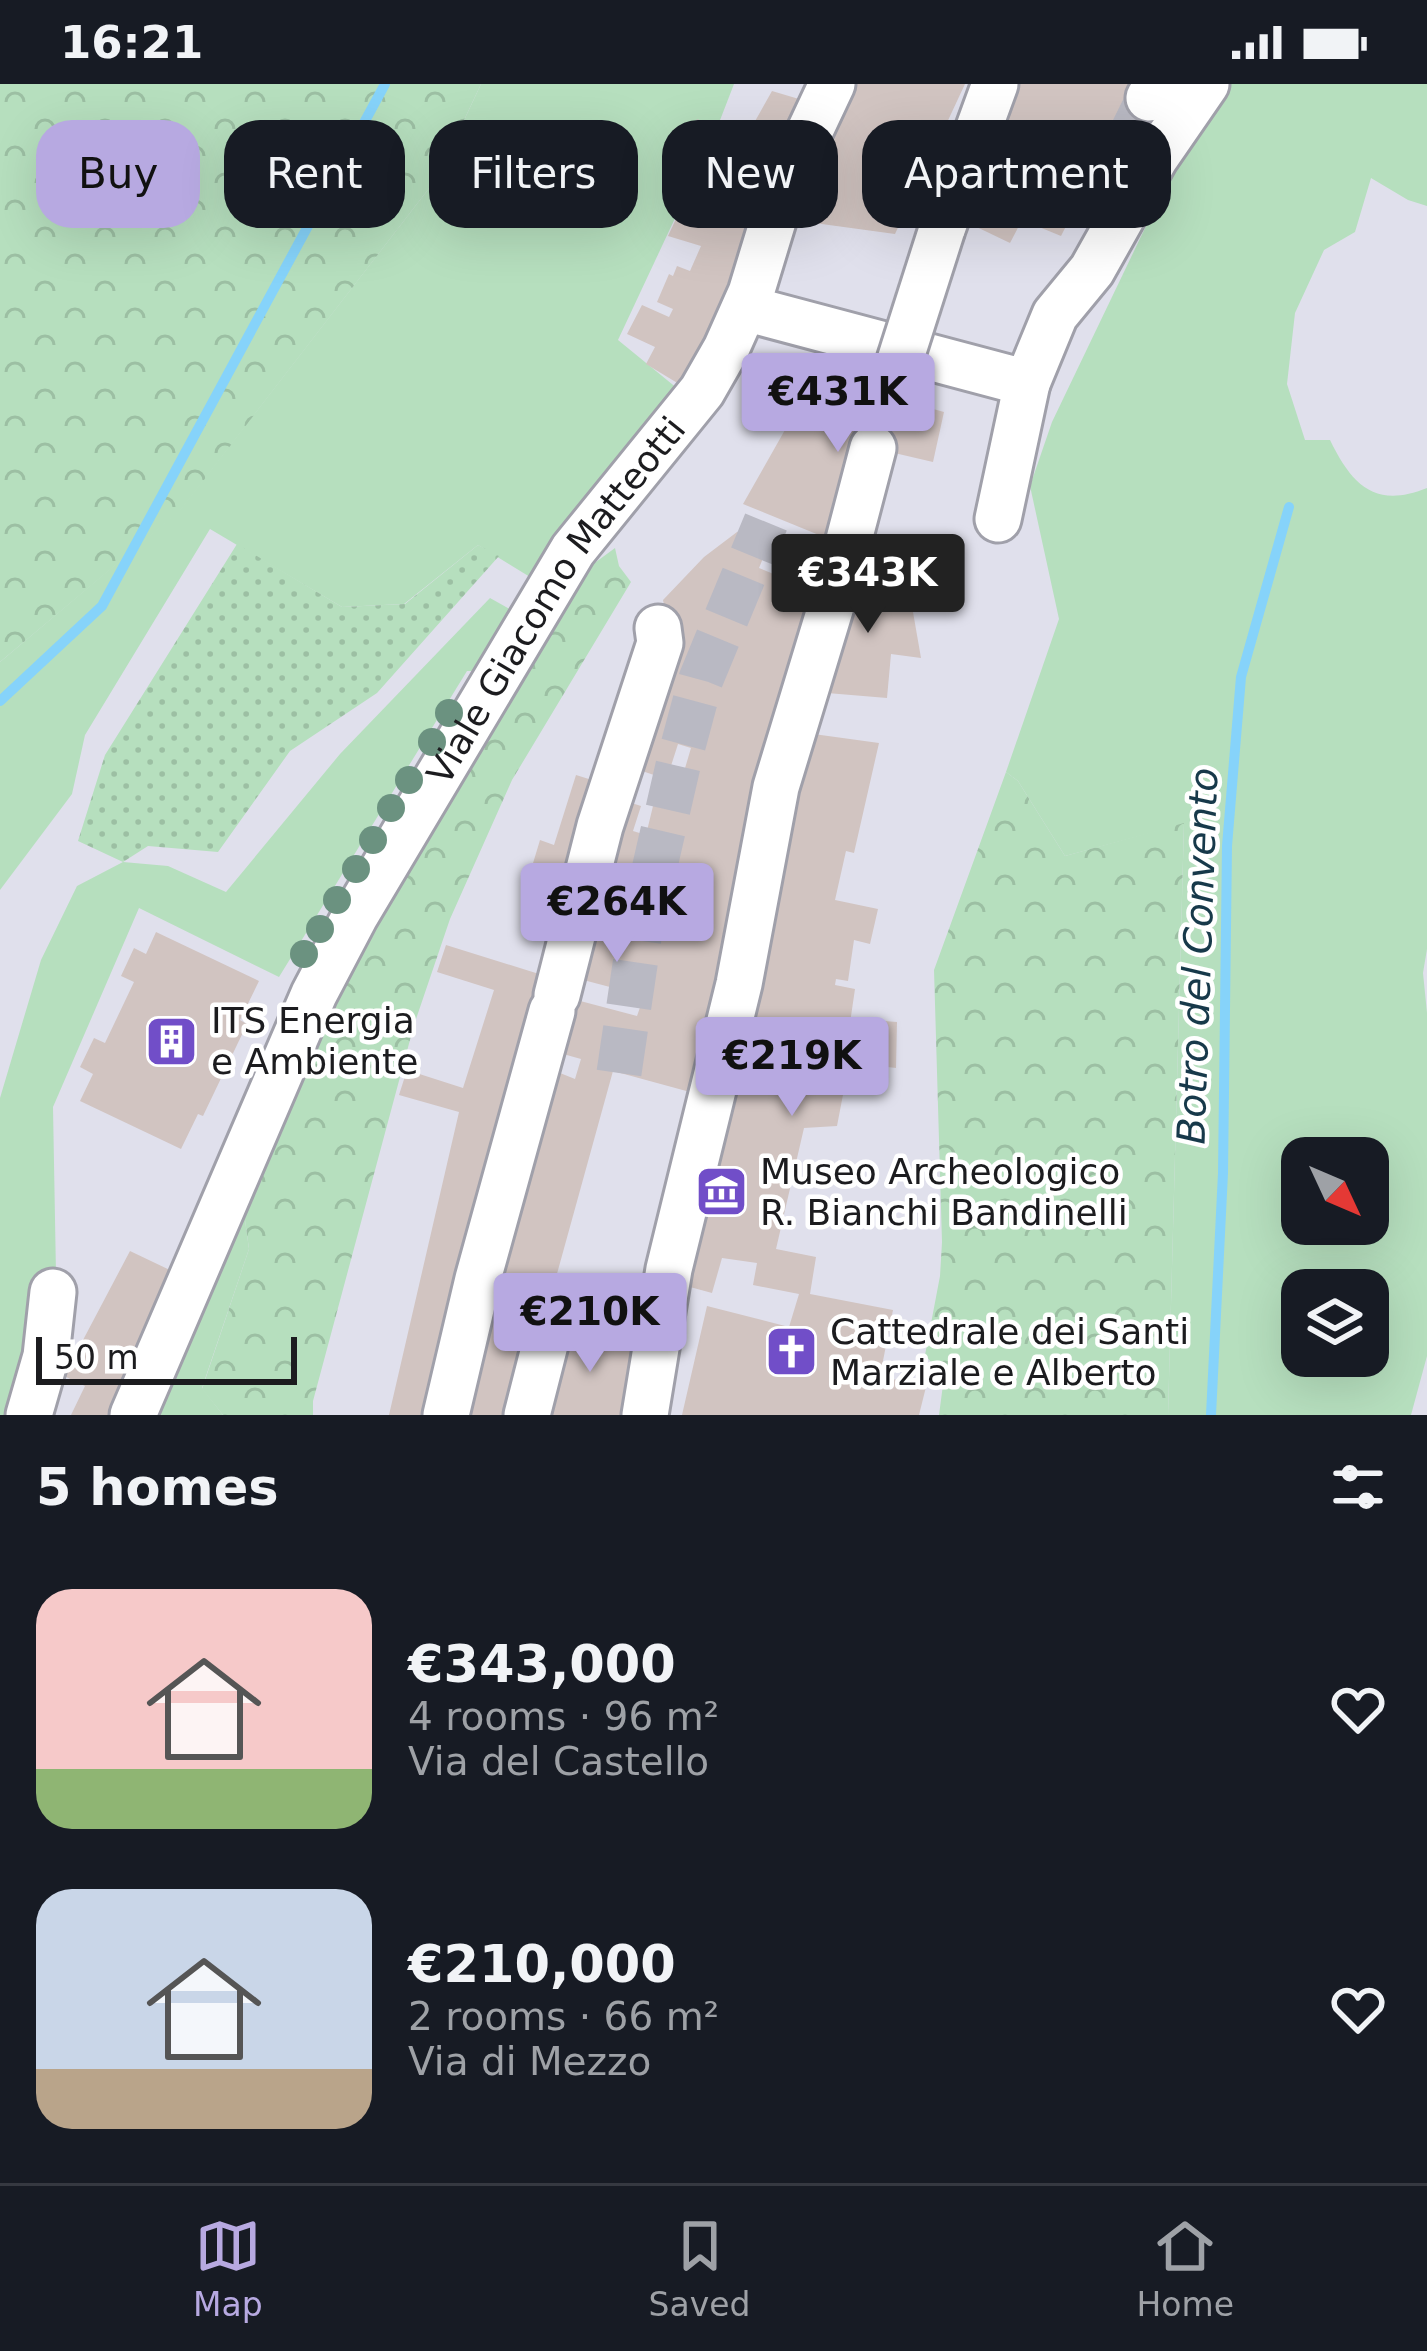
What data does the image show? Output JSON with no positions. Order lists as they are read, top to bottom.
{
  "streets": {
    "street": ["Viale Giacomo Matteotti"]
  },
  "water": ["Botro del Convento"],
  "places": {
    "building": ["ITS Energia e Ambiente"],
    "museum": ["Museo Archeologico R. Bianchi Bandinelli"],
    "church": ["Cattedrale dei Santi Marziale e Alberto"]
  },
  "scale_bar": "50 m",
  "north": "bottom right",
  "page": {
    "status": "16:21",
    "chip": [
      "Buy",
      "Rent",
      "Filters",
      "New",
      "Apartment"
    ],
    "price": [
      "€431K",
      "€343K",
      "€264K",
      "€219K",
      "€210K"
    ],
    "scale": "50 m",
    "heading": "5 homes",
    "list": [
      {
        "name": "€343,000",
        "note": "4 rooms · 96 m² · Via del Castello"
      },
      {
        "name": "€210,000",
        "note": "2 rooms · 66 m² · Via di Mezzo"
      }
    ],
    "tabs": ["Map", "Saved", "Home"]
  }
}
